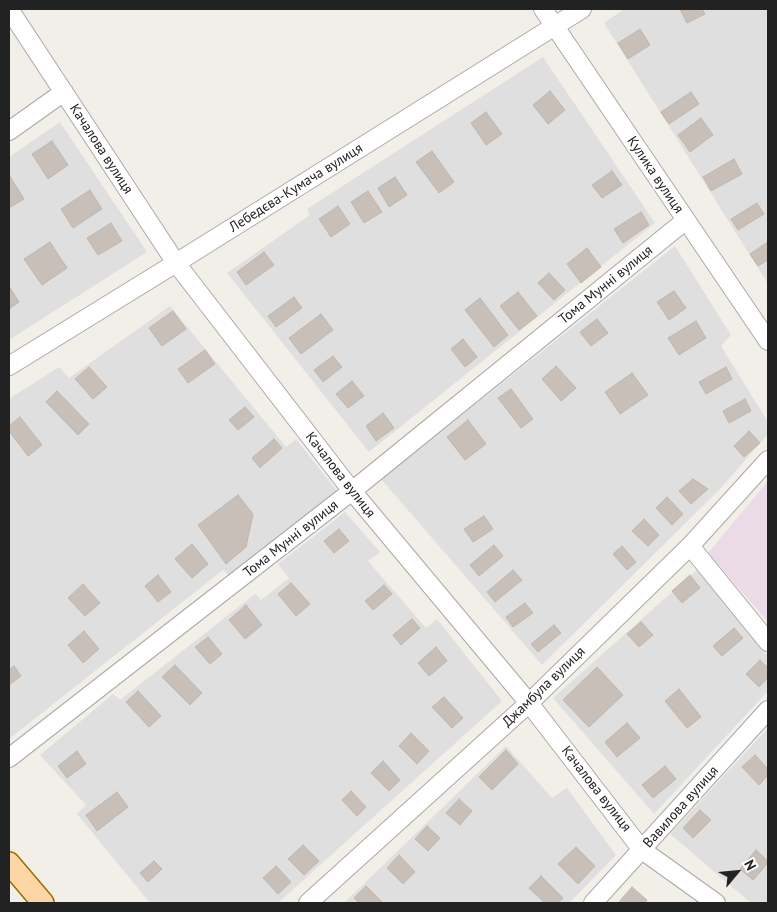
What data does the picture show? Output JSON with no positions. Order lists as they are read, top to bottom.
{
  "streets": {
    "street": [
      "Качалова вулиця",
      "Кулика вулиця",
      "Лебедєва-Кумача вулиця",
      "Тома Мунні вулиця",
      "Джамбула вулиця",
      "Вавилова вулиця"
    ]
  },
  "crossings": [
    ["Качалова вулиця", "Лебедєва-Кумача вулиця"],
    ["Качалова вулиця", "Тома Мунні вулиця"],
    ["Качалова вулиця", "Джамбула вулиця"],
    ["Качалова вулиця", "Вавилова вулиця"],
    ["Кулика вулиця", "Лебедєва-Кумача вулиця"],
    ["Кулика вулиця", "Тома Мунні вулиця"]
  ],
  "north": "top right"
}
